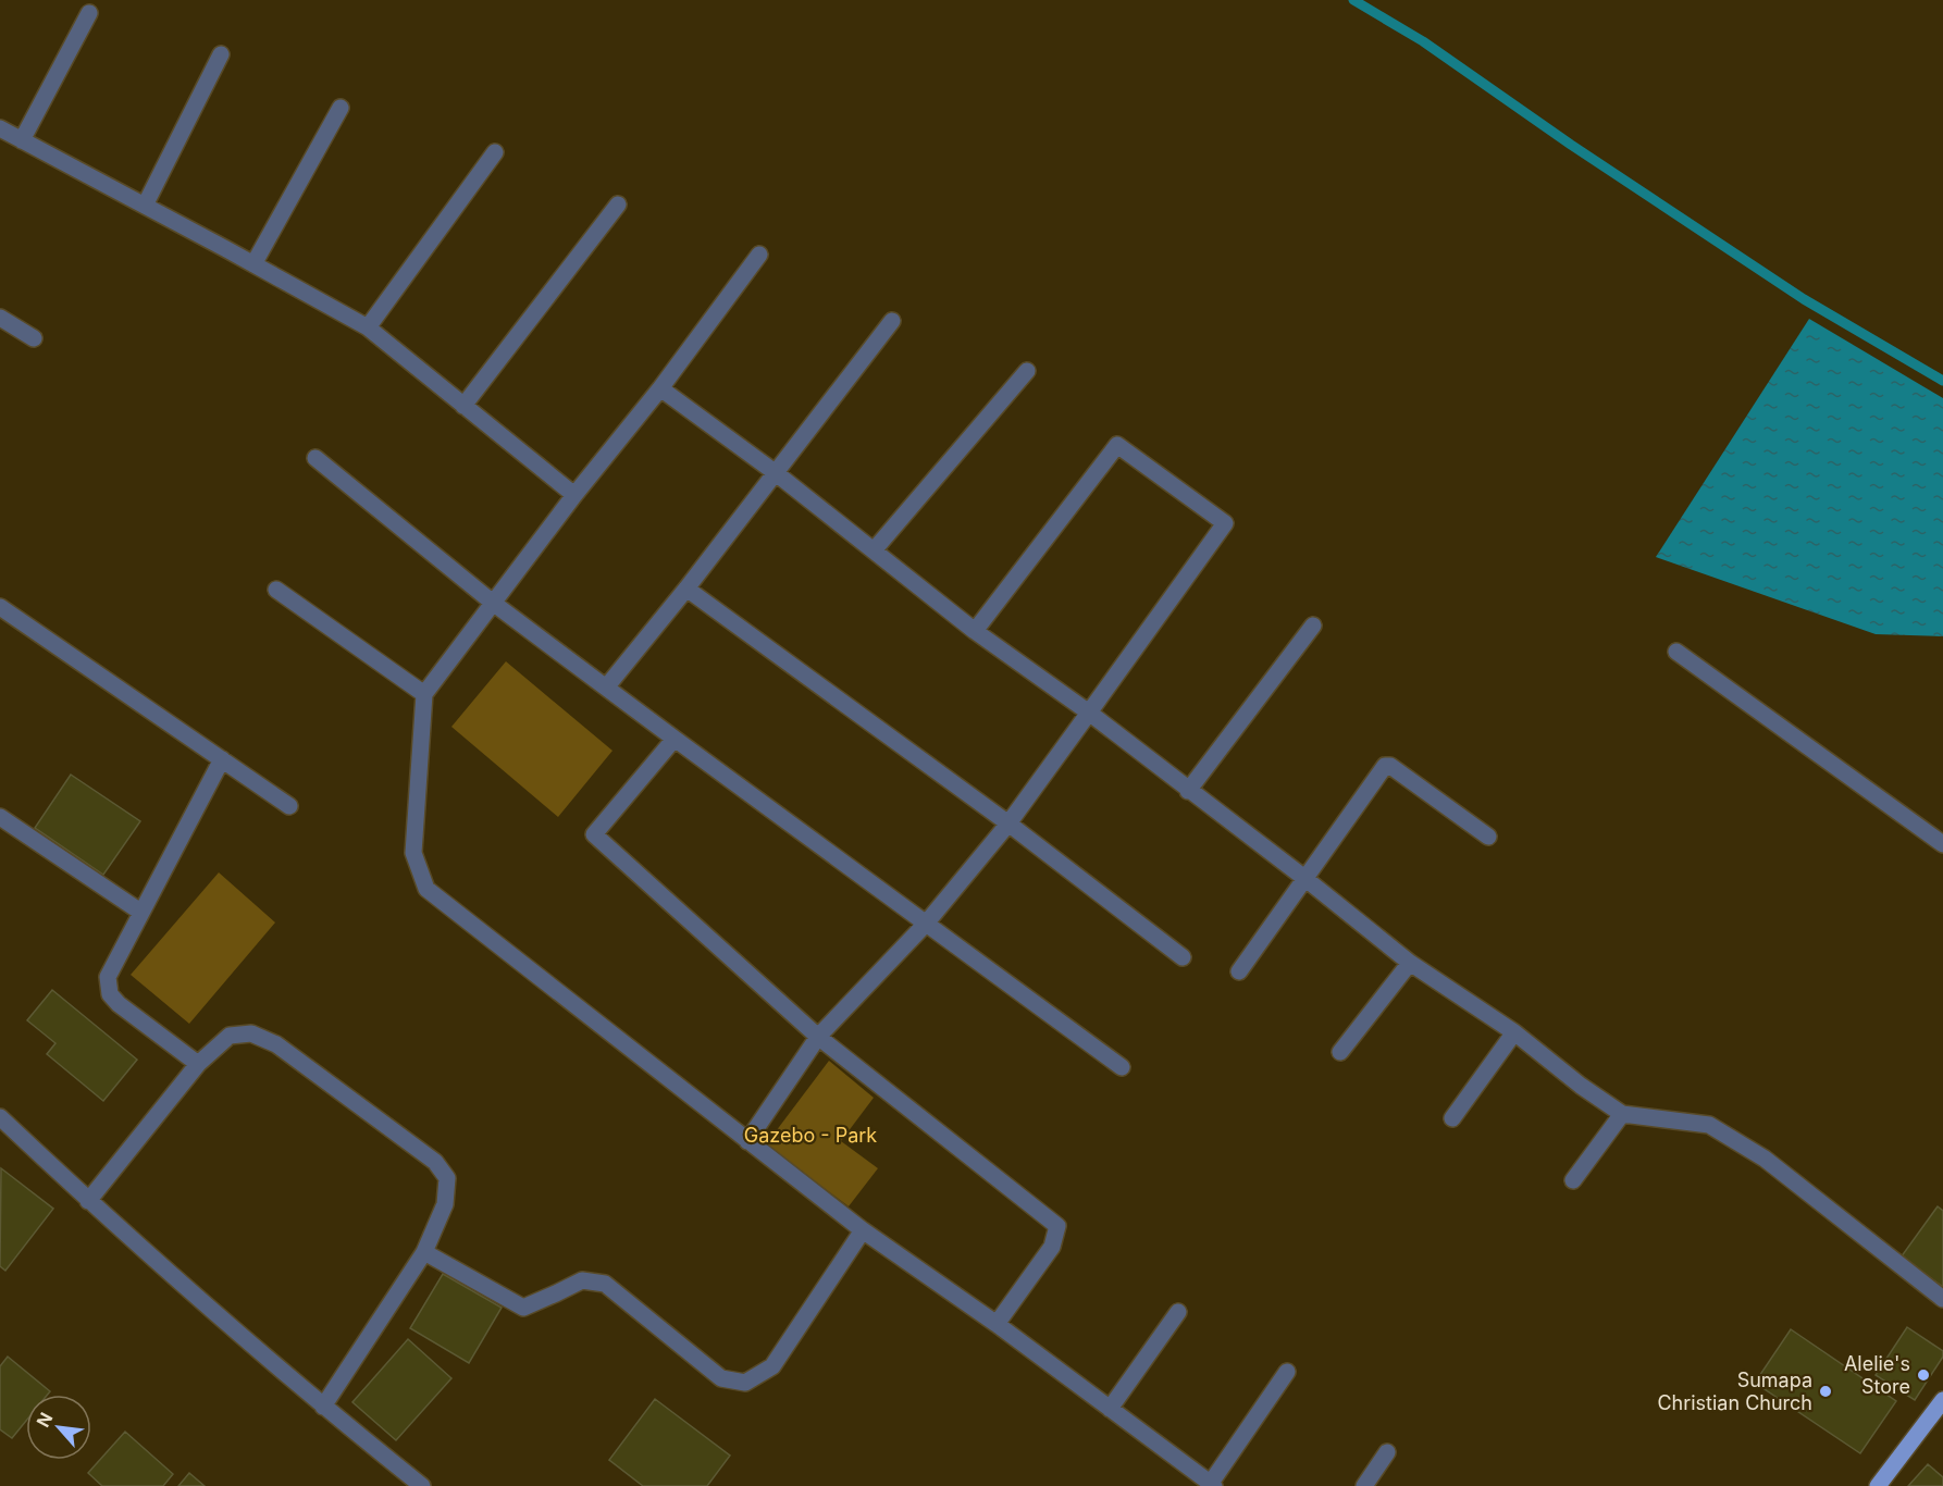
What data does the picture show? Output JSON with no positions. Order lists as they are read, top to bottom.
{
  "parks": ["Gazebo - Park"],
  "places": ["Alelie's Store", "Sumapa Christian Church"],
  "north": "top left"
}
